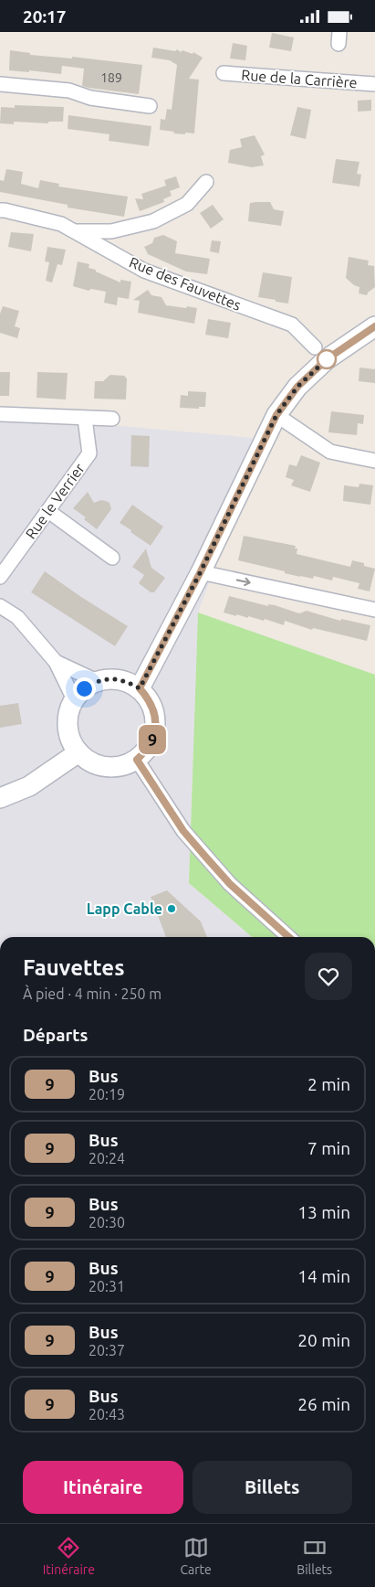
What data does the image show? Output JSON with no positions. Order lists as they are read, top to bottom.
{
  "streets": {
    "street": ["Rue de la Carrière", "Rue des Fauvettes", "Rue le Verrier"]
  },
  "places": ["Lapp Cable"],
  "lines": ["bus line 9"],
  "house_numbers": ["189"],
  "page": {
    "status": "20:17",
    "on_map": "9",
    "heading": [
      ["Fauvettes", "À pied · 4 min · 250 m"],
      "Départs"
    ],
    "list": [
      {
        "mark": "9",
        "name": "Bus",
        "note": "20:19",
        "value": "2 min"
      },
      {
        "mark": "9",
        "name": "Bus",
        "note": "20:24",
        "value": "7 min"
      },
      {
        "mark": "9",
        "name": "Bus",
        "note": "20:30",
        "value": "13 min"
      },
      {
        "mark": "9",
        "name": "Bus",
        "note": "20:31",
        "value": "14 min"
      },
      {
        "mark": "9",
        "name": "Bus",
        "note": "20:37",
        "value": "20 min"
      },
      {
        "mark": "9",
        "name": "Bus",
        "note": "20:43",
        "value": "26 min"
      }
    ],
    "buttons": ["Itinéraire", "Billets"],
    "tabs": ["Itinéraire", "Carte", "Billets"]
  }
}
